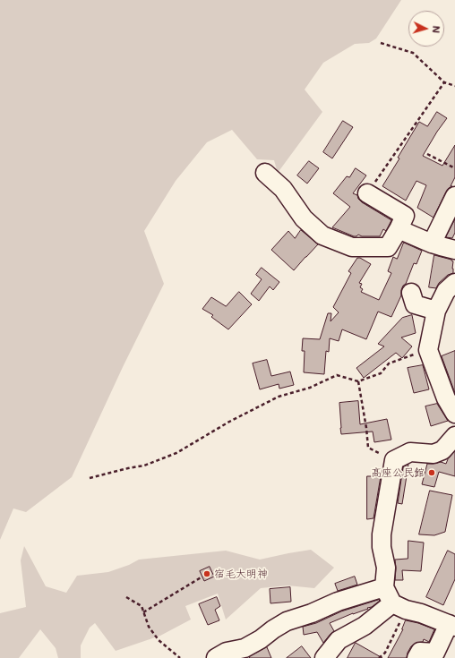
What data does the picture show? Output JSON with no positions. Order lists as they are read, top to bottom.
{
  "places": ["髙座公民館", "宿毛大明神"],
  "north": "right"
}
